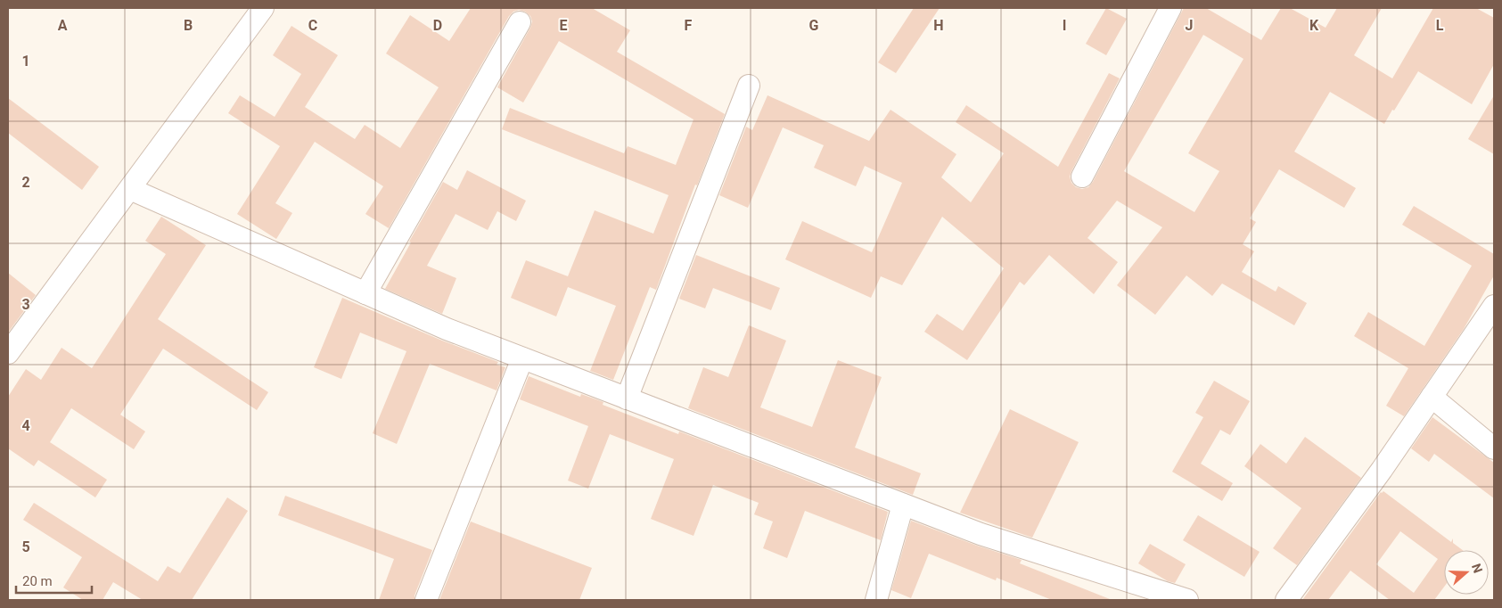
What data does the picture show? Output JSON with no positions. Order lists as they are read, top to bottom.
{
  "scale_bar": "20 m",
  "north": "right",
  "grid": {
    "columns": [
      "A",
      "B",
      "C",
      "D",
      "E",
      "F",
      "G",
      "H",
      "I",
      "J",
      "K",
      "L"
    ],
    "rows": [
      "1",
      "2",
      "3",
      "4",
      "5"
    ]
  }
}
